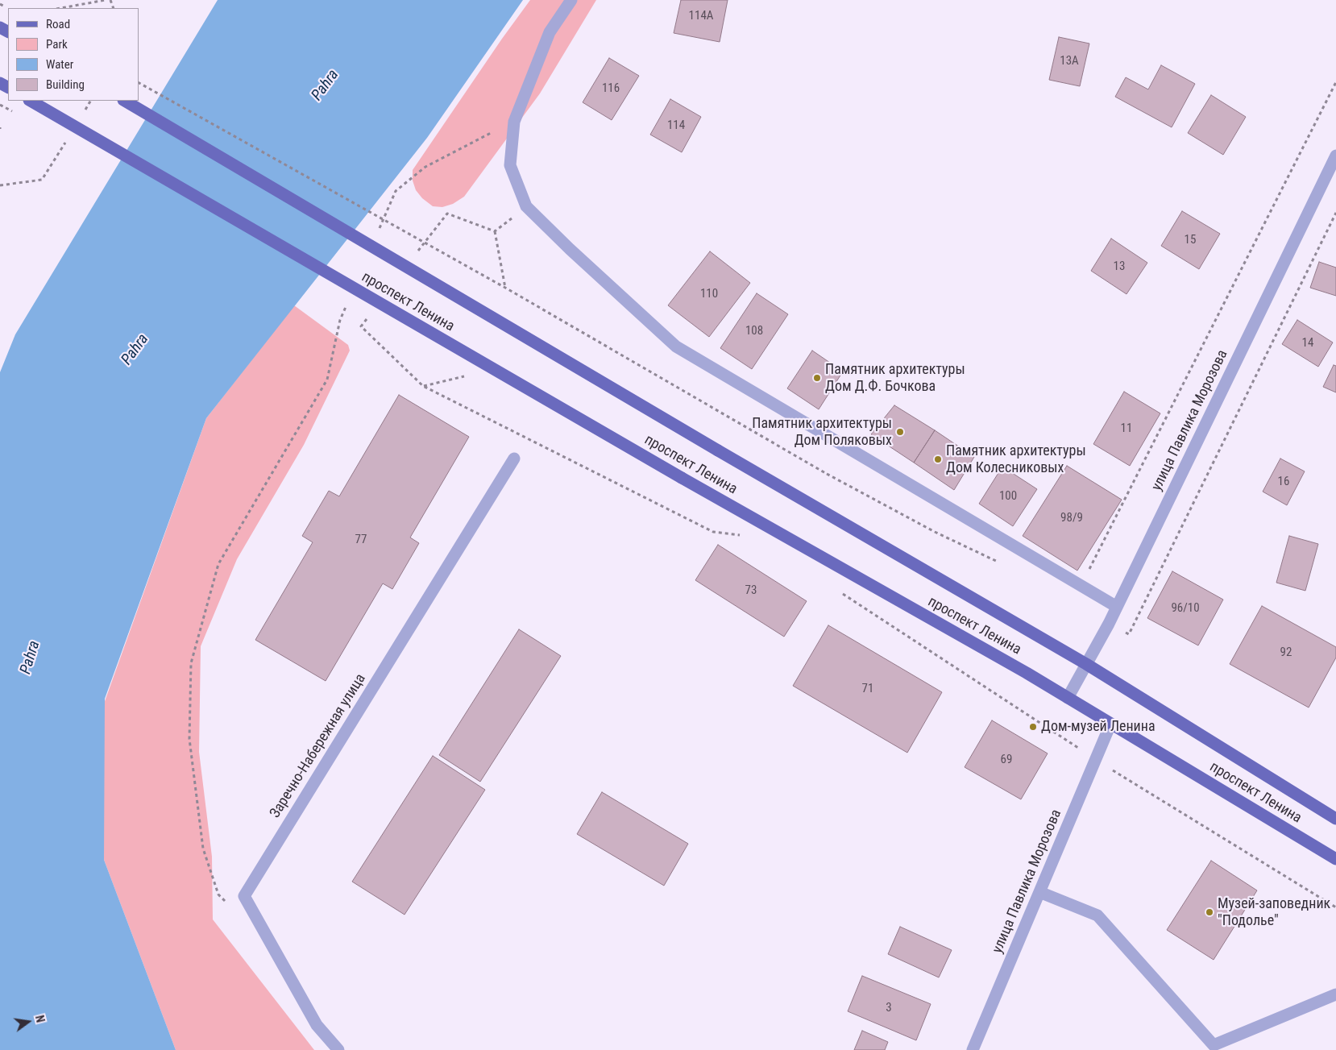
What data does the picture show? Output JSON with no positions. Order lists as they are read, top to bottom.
{
  "streets": {
    "main road": ["проспект Ленина"],
    "street": ["улица Павлика Морозова", "Заречно-Набережная улица"]
  },
  "crossings": [
    ["проспект Ленина", "улица Павлика Морозова"]
  ],
  "water": ["Pahra"],
  "places": [
    "Памятник архитектуры Дом Д.Ф. Бочкова",
    "Памятник архитектуры Дом Поляковых",
    "Памятник архитектуры Дом Колесниковых",
    "Дом-музей Ленина",
    "Музей-заповедник \"Подолье\""
  ],
  "house_numbers": [
    "114А",
    "13А",
    "116",
    "114",
    "15",
    "13",
    "110",
    "108",
    "14",
    "11",
    "16",
    "100",
    "98/9",
    "77",
    "73",
    "96/10",
    "92",
    "71",
    "69",
    "3"
  ],
  "legend": [
    "Road",
    "Park",
    "Water",
    "Building"
  ],
  "north": "right"
}
